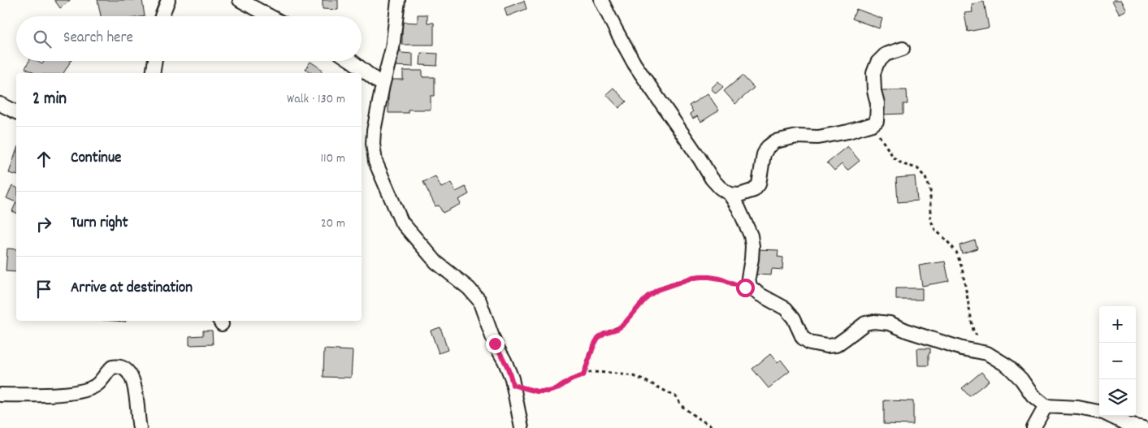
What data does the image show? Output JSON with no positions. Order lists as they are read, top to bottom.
{
  "page": {
    "search": "Search here",
    "heading": ["2 min", "Walk · 130 m"],
    "list": [
      ["Continue", "110 m"],
      ["Turn right", "20 m"],
      "Arrive at destination"
    ],
    "map_buttons": ["+", "−"]
  }
}
